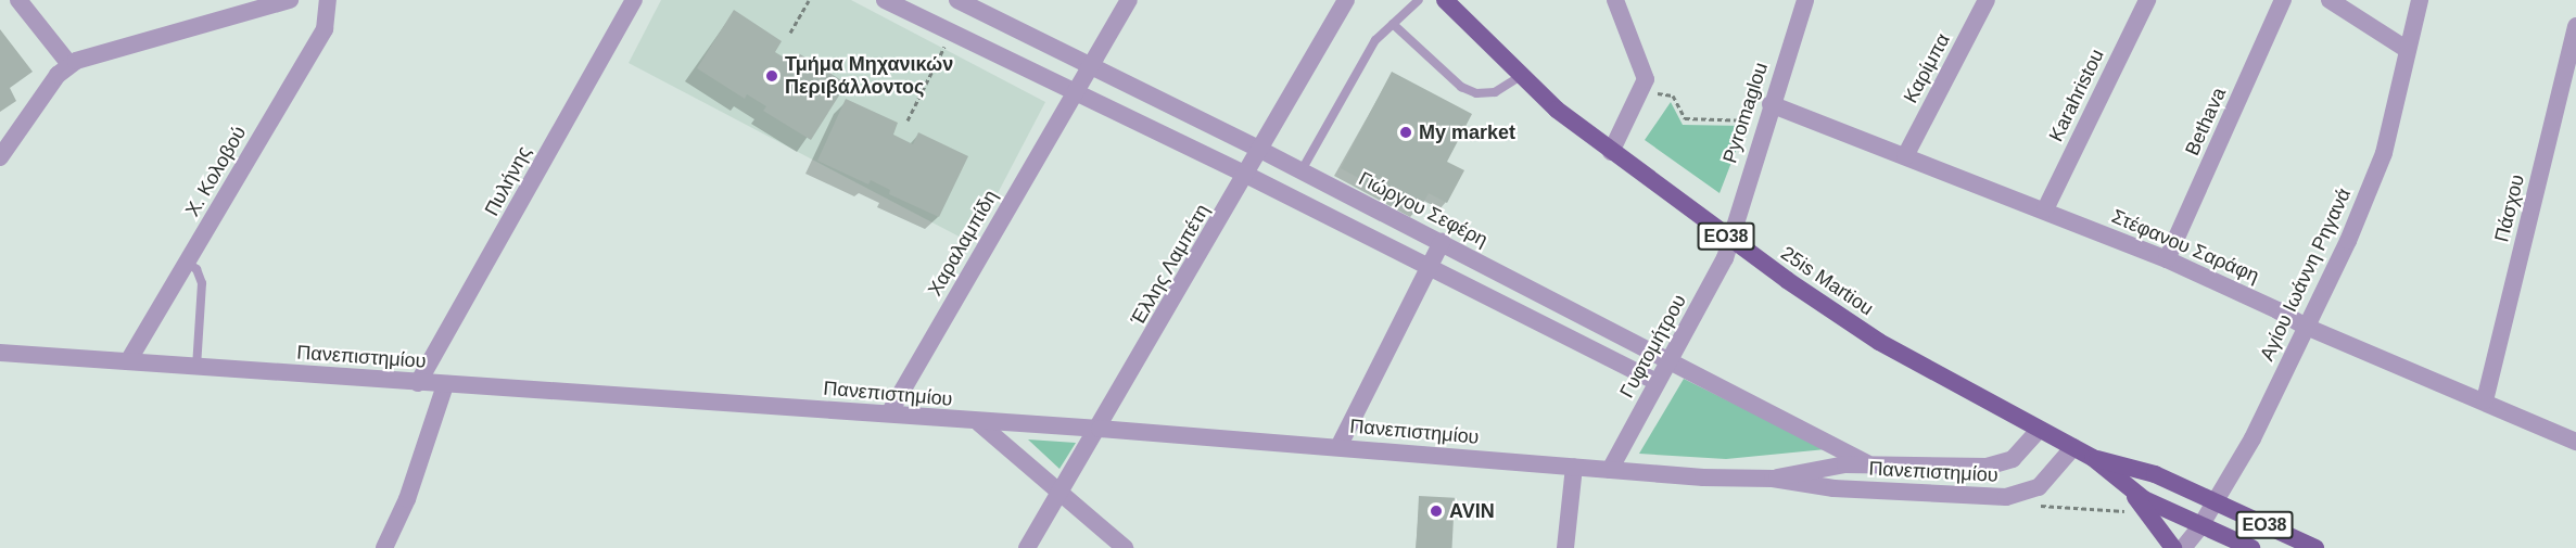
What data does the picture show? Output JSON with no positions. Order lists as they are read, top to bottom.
{
  "streets": {
    "main road": ["ΕΟ38", "25is Martiou"],
    "street": [
      "Καρίμπα",
      "Karahristou",
      "Pyromaglou",
      "Bethava",
      "Χ. Κολοβού",
      "Πυλήνης",
      "Πάσχου",
      "Γιώργου Σεφέρη",
      "Χαραλαμπίδη",
      "Στέφανου Σαράφη",
      "Έλλης Λαμπέτη",
      "Αγίου Ιωάννη Ρηγανά",
      "Γυφτομήτρου",
      "Πανεπιστημίου"
    ]
  },
  "crossings": [
    ["Καρίμπα", "Στέφανου Σαράφη"],
    ["Karahristou", "Στέφανου Σαράφη"],
    ["Pyromaglou", "Στέφανου Σαράφη"],
    ["Pyromaglou", "25is Martiou"],
    ["Pyromaglou", "Γυφτομήτρου"],
    ["Bethava", "Στέφανου Σαράφη"],
    ["Χ. Κολοβού", "Πανεπιστημίου"],
    ["Πυλήνης", "Πανεπιστημίου"],
    ["Πάσχου", "Στέφανου Σαράφη"],
    ["Γιώργου Σεφέρη", "Χαραλαμπίδη"],
    ["Γιώργου Σεφέρη", "Έλλης Λαμπέτη"],
    ["Γιώργου Σεφέρη", "Γυφτομήτρου"],
    ["Γιώργου Σεφέρη", "Πανεπιστημίου"],
    ["ΕΟ38", "Αγίου Ιωάννη Ρηγανά"],
    ["ΕΟ38", "25is Martiou"],
    ["Χαραλαμπίδη", "Πανεπιστημίου"],
    ["Στέφανου Σαράφη", "Αγίου Ιωάννη Ρηγανά"],
    ["Έλλης Λαμπέτη", "Πανεπιστημίου"],
    ["25is Martiou", "Γυφτομήτρου"],
    ["25is Martiou", "Πανεπιστημίου"],
    ["Γυφτομήτρου", "Πανεπιστημίου"]
  ],
  "places": ["Τμήμα Μηχανικών Περιβάλλοντος", "My market", "AVIN"]
}
